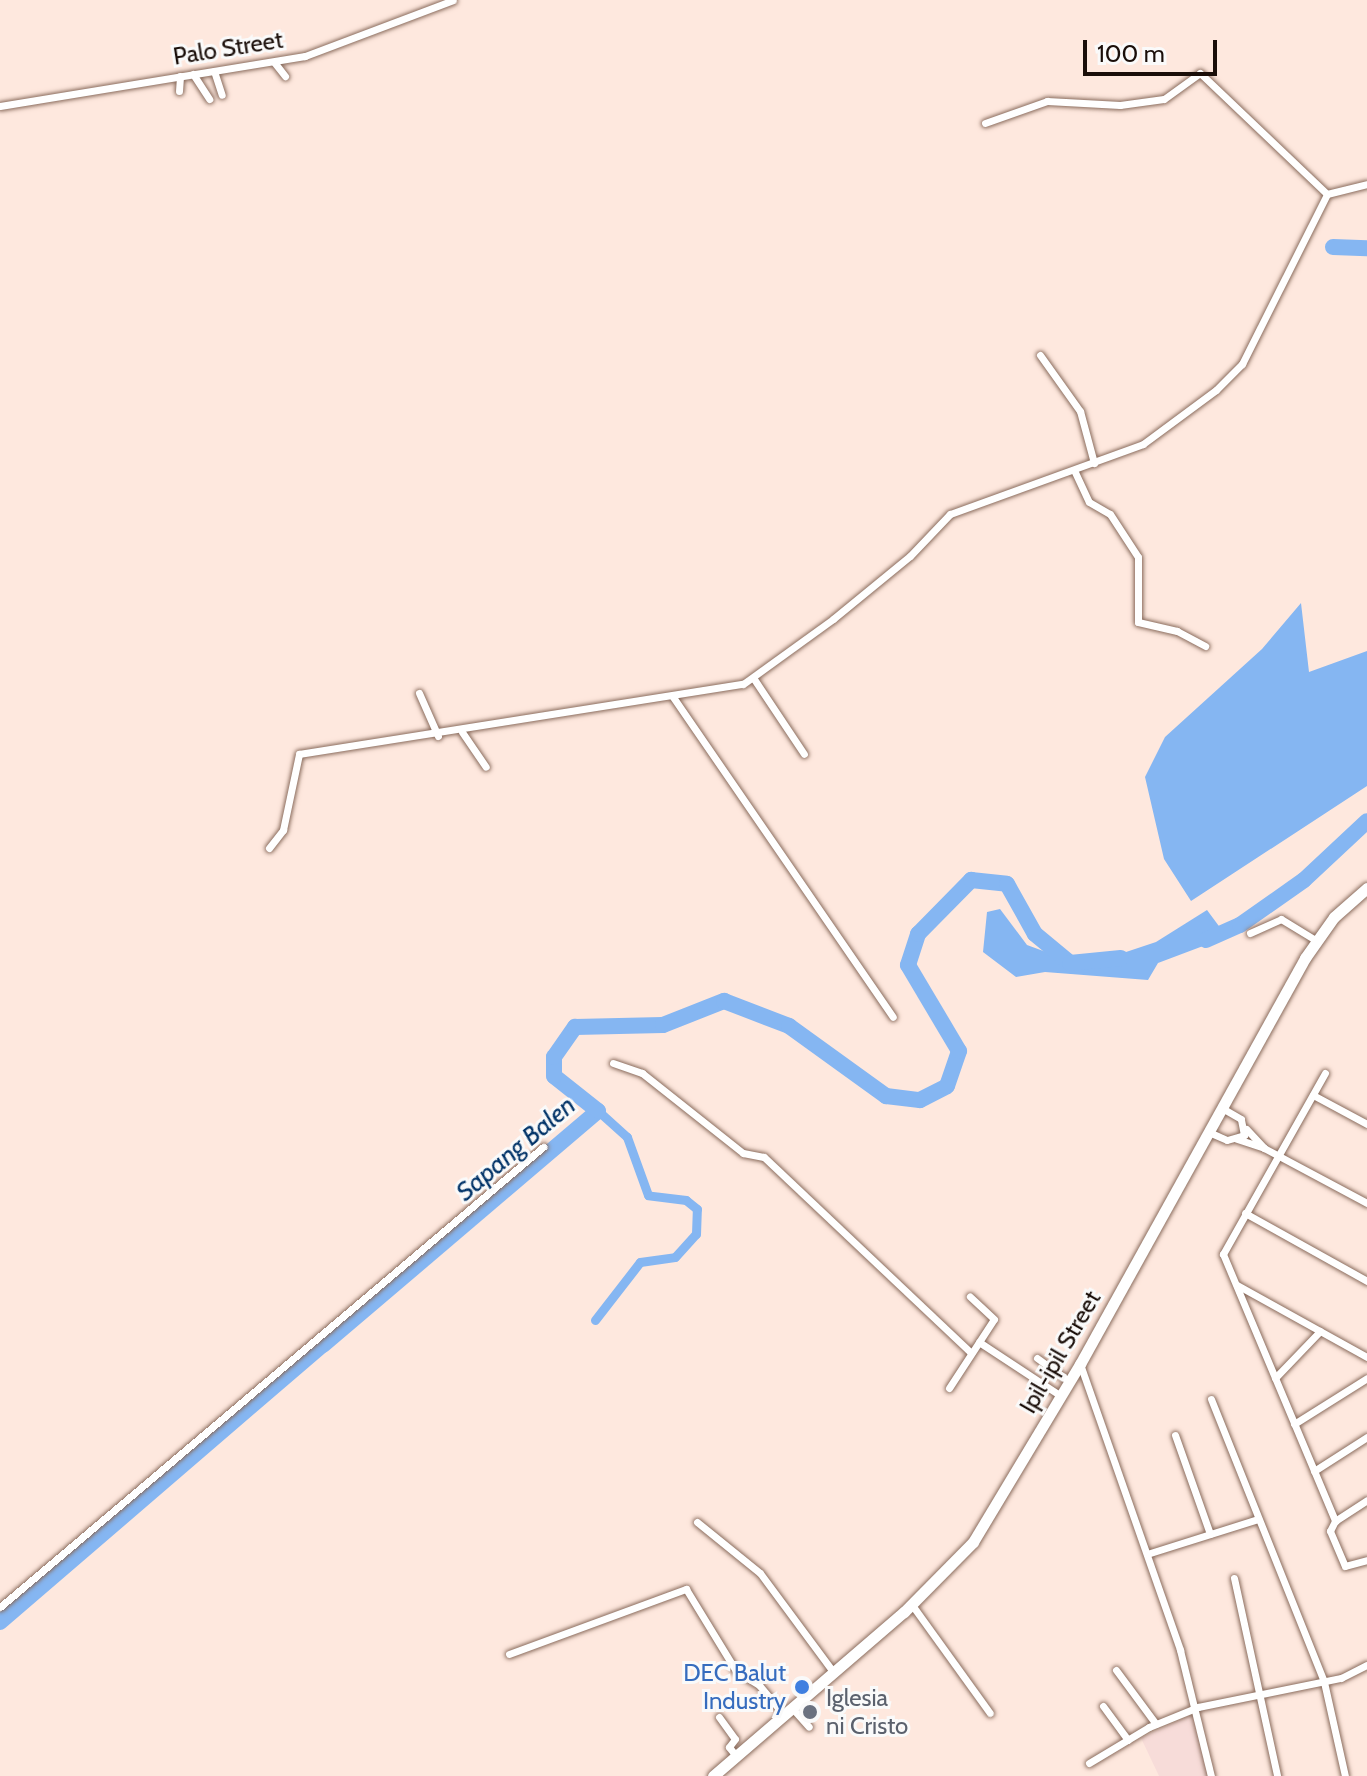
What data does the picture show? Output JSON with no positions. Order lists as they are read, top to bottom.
{
  "streets": {
    "street": ["Palo Street", "Ipil-ipil Street"]
  },
  "water": ["Sapang Balen"],
  "places": ["DEC Balut Industry", "Iglesia ni Cristo"],
  "scale_bar": "100 m"
}
